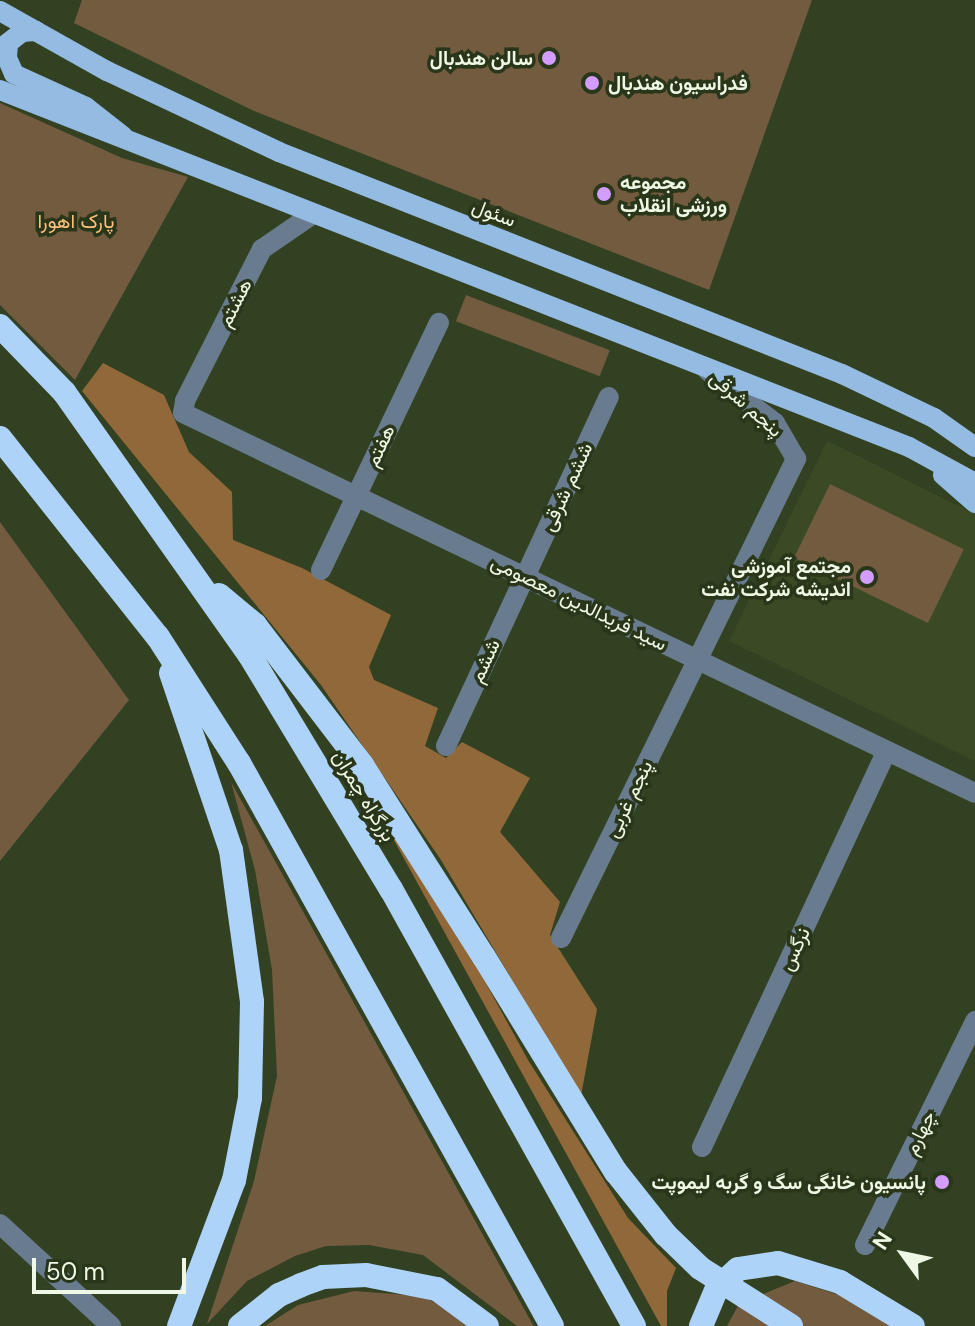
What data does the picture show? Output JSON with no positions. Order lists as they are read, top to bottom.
{
  "streets": {
    "highway": ["بزرگراه چمران"],
    "main road": ["سئول"],
    "street": [
      "هشتم",
      "پنجم شرقی",
      "هفتم",
      "ششم شرقی",
      "سید فریدالدین معصومی",
      "ششم",
      "پنجم غربی",
      "نرگس",
      "چهارم"
    ]
  },
  "crossings": [
    ["هشتم", "سید فریدالدین معصومی"],
    ["پنجم شرقی", "سید فریدالدین معصومی"],
    ["پنجم شرقی", "پنجم غربی"],
    ["هفتم", "سید فریدالدین معصومی"],
    ["ششم شرقی", "سید فریدالدین معصومی"],
    ["ششم شرقی", "ششم"],
    ["سید فریدالدین معصومی", "ششم"],
    ["سید فریدالدین معصومی", "پنجم غربی"],
    ["سید فریدالدین معصومی", "نرگس"]
  ],
  "parks": ["پارک اهورا"],
  "places": [
    "سالن هندبال",
    "فدراسیون هندبال",
    "مجموعه ورزشی انقلاب",
    "مجتمع آموزشی اندیشه شرکت نفت",
    "پانسیون خانگی سگ و گربه لیموپت"
  ],
  "scale_bar": "50 m",
  "north": "top left"
}
